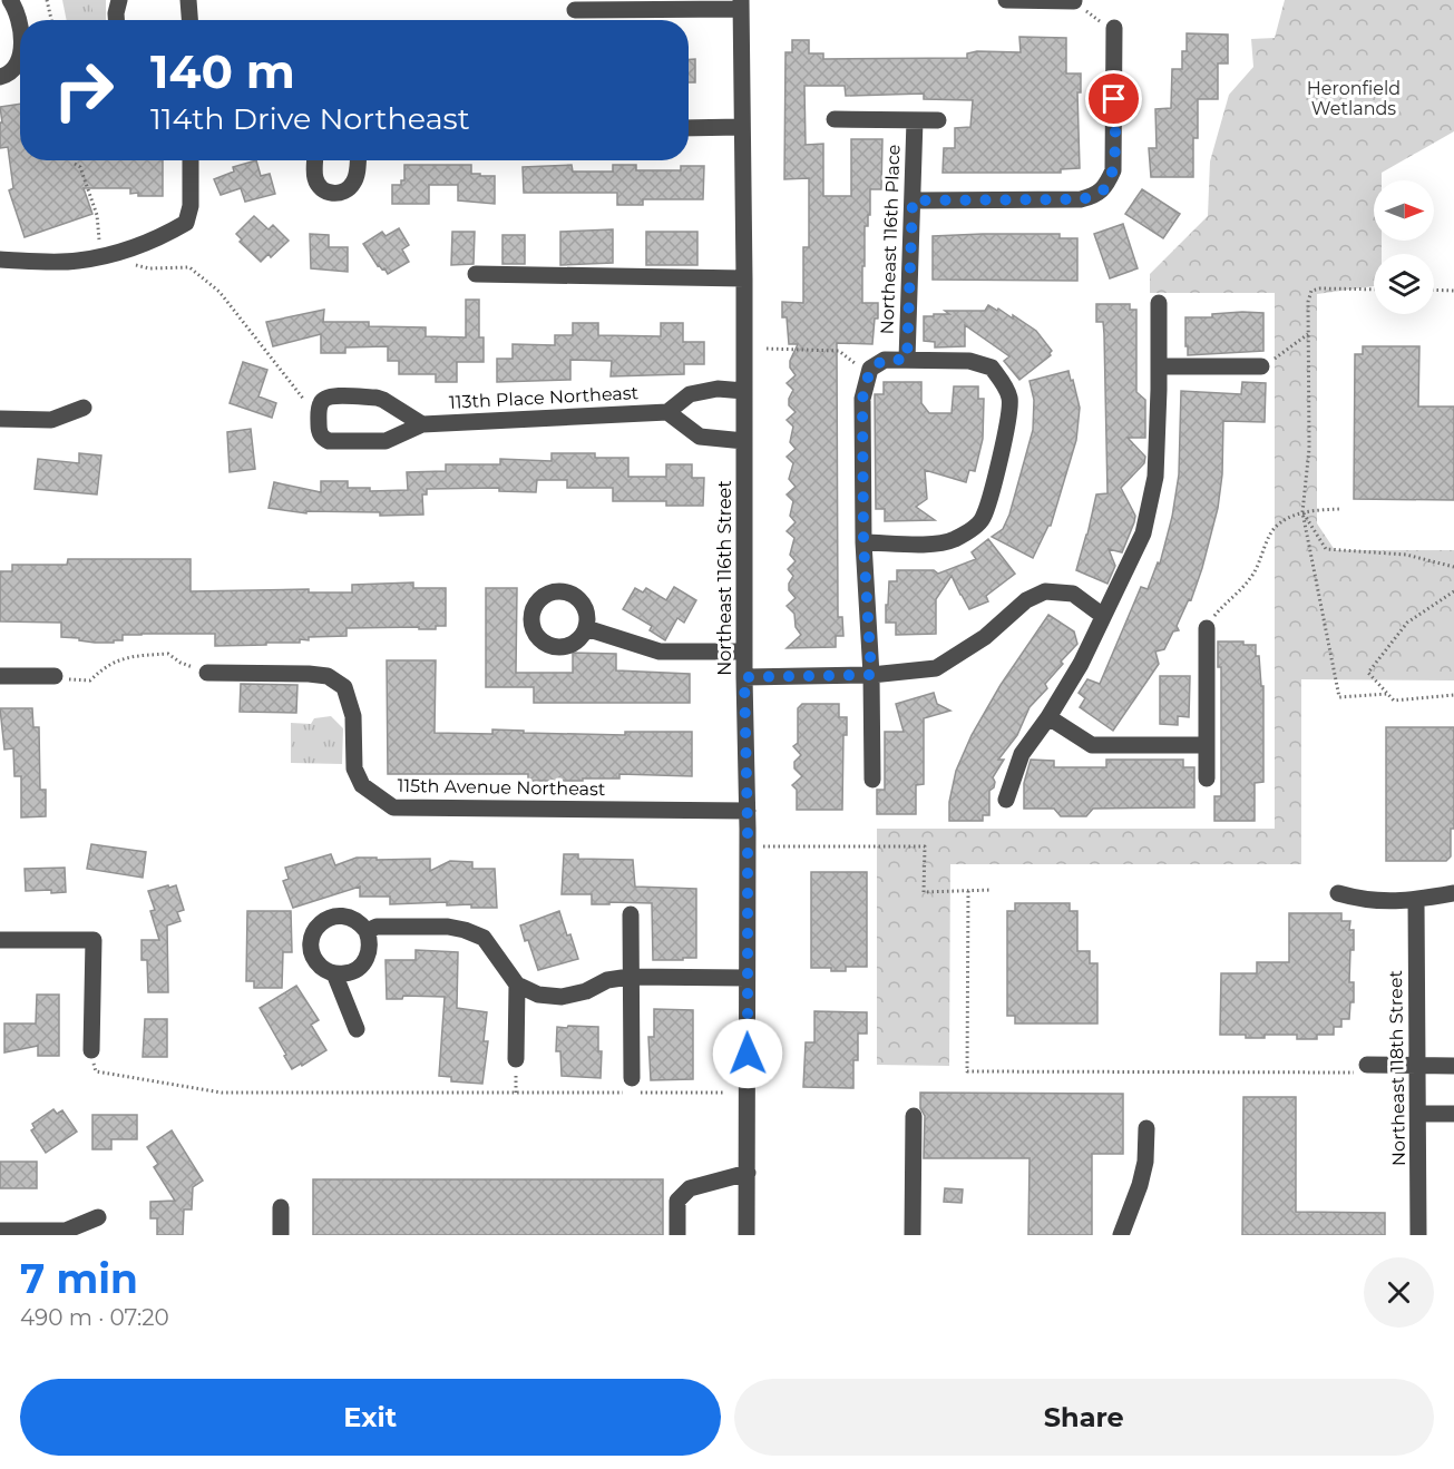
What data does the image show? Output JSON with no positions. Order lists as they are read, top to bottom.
{
  "streets": {
    "street": [
      "Northeast 116th Place",
      "113th Place Northeast",
      "Northeast 116th Street",
      "115th Avenue Northeast",
      "Northeast 118th Street"
    ]
  },
  "crossings": [
    ["Northeast 116th Street", "115th Avenue Northeast"]
  ],
  "parks": ["Heronfield Wetlands"],
  "north": "right",
  "page": {
    "turn": ["140 m", "114th Drive Northeast"],
    "heading": ["7 min", "490 m · 07:20"],
    "buttons": ["Exit", "Share"]
  }
}
